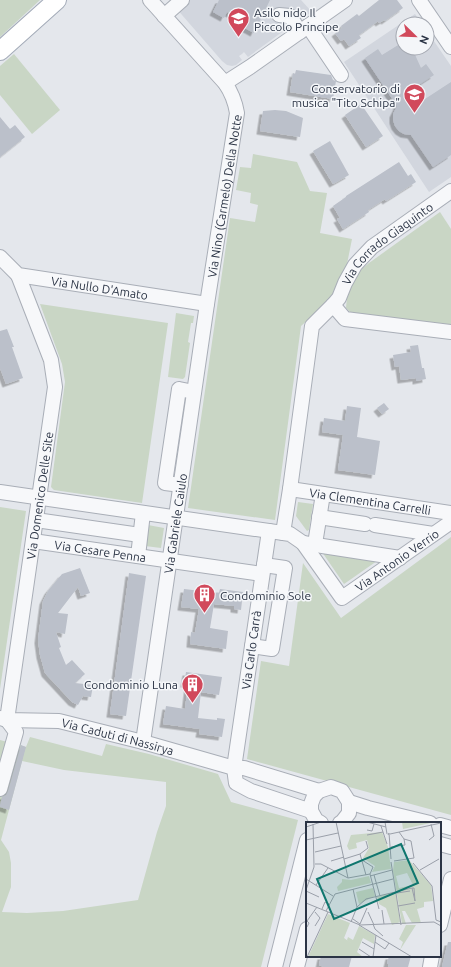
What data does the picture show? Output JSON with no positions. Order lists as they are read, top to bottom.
{
  "streets": {
    "street": [
      "Via Nino (Carmelo) Della Notte",
      "Via Corrado Giaquinto",
      "Via Nullo D'Amato",
      "Via Domenico Delle Site",
      "Via Clementina Carrelli",
      "Via Gabriele Caiulo",
      "Via Cesare Penna",
      "Via Antonio Verrio",
      "Via Carlo Carrà",
      "Via Caduti di Nassirya"
    ]
  },
  "crossings": [
    ["Via Nino (Carmelo) Della Notte", "Via Nullo D'Amato"],
    ["Via Nino (Carmelo) Della Notte", "Via Gabriele Caiulo"],
    ["Via Nullo D'Amato", "Via Domenico Delle Site"],
    ["Via Nullo D'Amato", "Via Gabriele Caiulo"],
    ["Via Domenico Delle Site", "Via Cesare Penna"],
    ["Via Domenico Delle Site", "Via Caduti di Nassirya"],
    ["Via Gabriele Caiulo", "Via Cesare Penna"],
    ["Via Gabriele Caiulo", "Via Caduti di Nassirya"],
    ["Via Cesare Penna", "Via Carlo Carrà"],
    ["Via Carlo Carrà", "Via Caduti di Nassirya"]
  ],
  "places": {
    "school or university": ["Asilo nido Il Piccolo Principe", "Conservatorio di musica \"Tito Schipa\""],
    "building": ["Condominio Sole", "Condominio Luna"]
  },
  "north": "bottom right"
}
